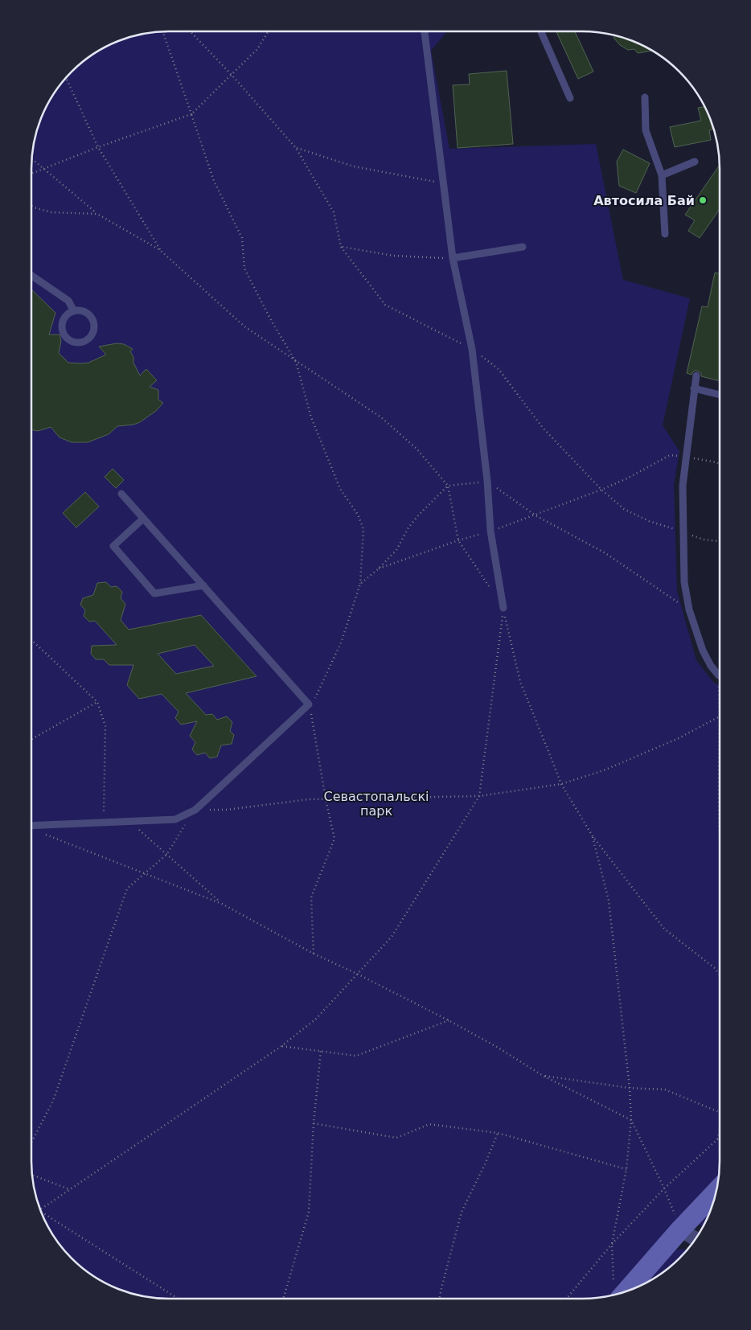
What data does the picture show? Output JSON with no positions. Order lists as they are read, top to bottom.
{
  "parks": ["Севастопальскі парк"],
  "places": ["Автосила Бай"]
}
